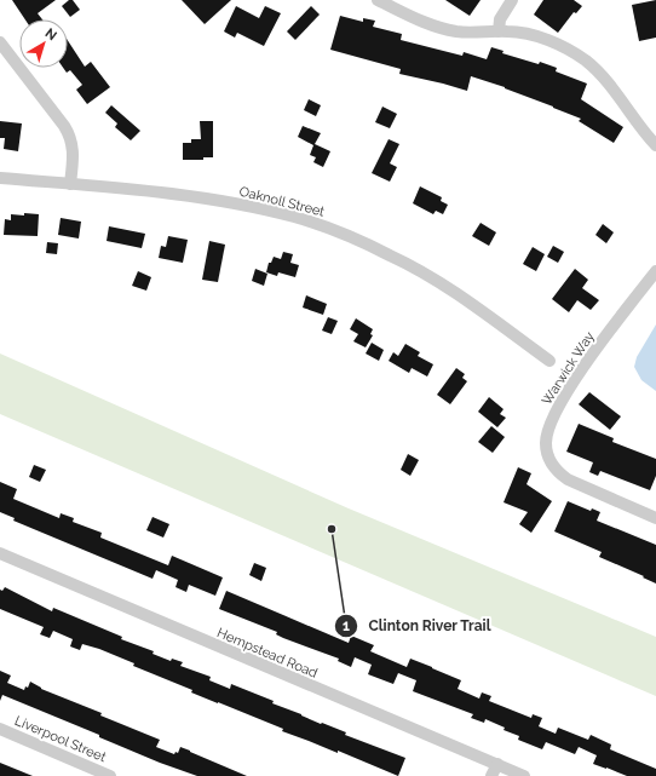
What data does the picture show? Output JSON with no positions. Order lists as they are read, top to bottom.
{
  "streets": {
    "street": [
      "Oaknoll Street",
      "Warwick Way",
      "Hempstead Road",
      "Liverpool Street"
    ]
  },
  "places": ["Clinton River Trail"],
  "north": "top right"
}
